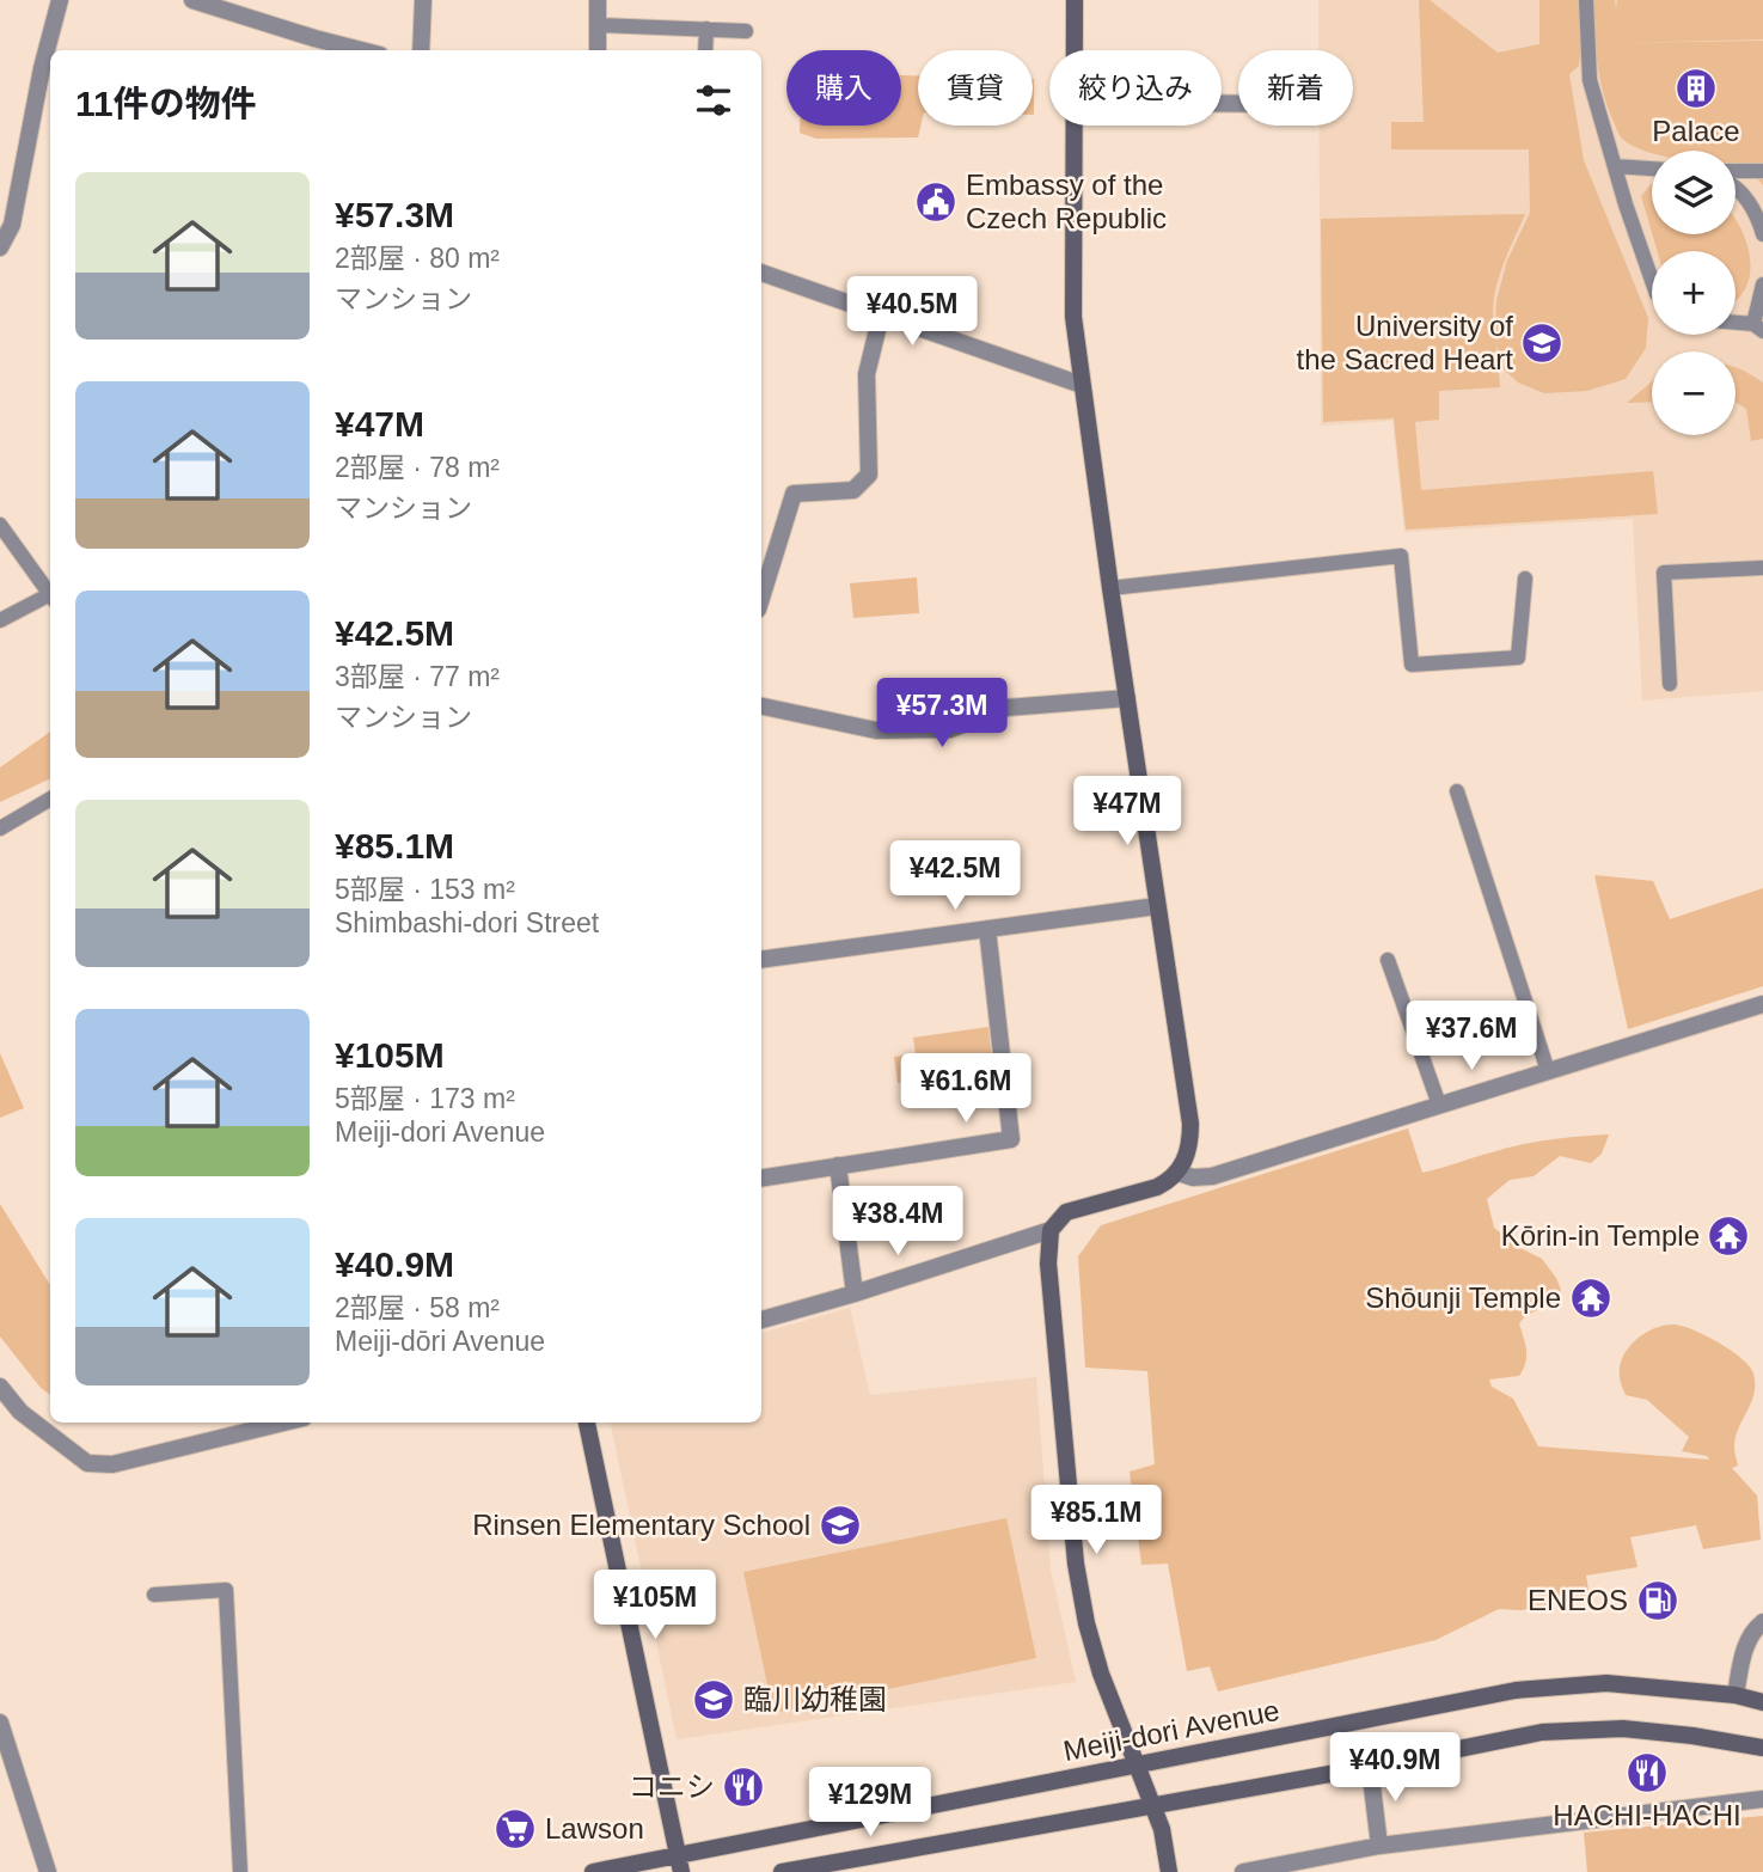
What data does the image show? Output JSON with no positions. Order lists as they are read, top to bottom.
{
  "streets": {
    "street": ["Meiji-dori Avenue"]
  },
  "places": {
    "building": ["Palace"],
    "public building": ["Embassy of the Czech Republic"],
    "school or university": ["University of the Sacred Heart", "Rinsen Elementary School", "臨川幼稚園"],
    "temple": ["Kōrin-in Temple", "Shōunji Temple"],
    "fuel station": ["ENEOS"],
    "restaurant": ["HACHI-HACHI", "コニシ"],
    "supermarket": ["Lawson"]
  },
  "page": {
    "chip": [
      "購入",
      "賃貸",
      "絞り込み",
      "新着"
    ],
    "heading": "11件の物件",
    "map_buttons": ["+", "−"],
    "list": [
      {
        "name": "¥57.3M",
        "note": "2部屋 · 80 m² · マンション"
      },
      {
        "name": "¥47M",
        "note": "2部屋 · 78 m² · マンション"
      },
      {
        "name": "¥42.5M",
        "note": "3部屋 · 77 m² · マンション"
      },
      {
        "name": "¥85.1M",
        "note": "5部屋 · 153 m² · Shimbashi-dori Street"
      },
      {
        "name": "¥105M",
        "note": "5部屋 · 173 m² · Meiji-dori Avenue"
      },
      {
        "name": "¥40.9M",
        "note": "2部屋 · 58 m² · Meiji-dōri Avenue"
      }
    ],
    "price": [
      "¥40.5M",
      "¥57.3M",
      "¥47M",
      "¥42.5M",
      "¥37.6M",
      "¥61.6M",
      "¥38.4M",
      "¥85.1M",
      "¥105M",
      "¥40.9M",
      "¥129M"
    ]
  }
}
